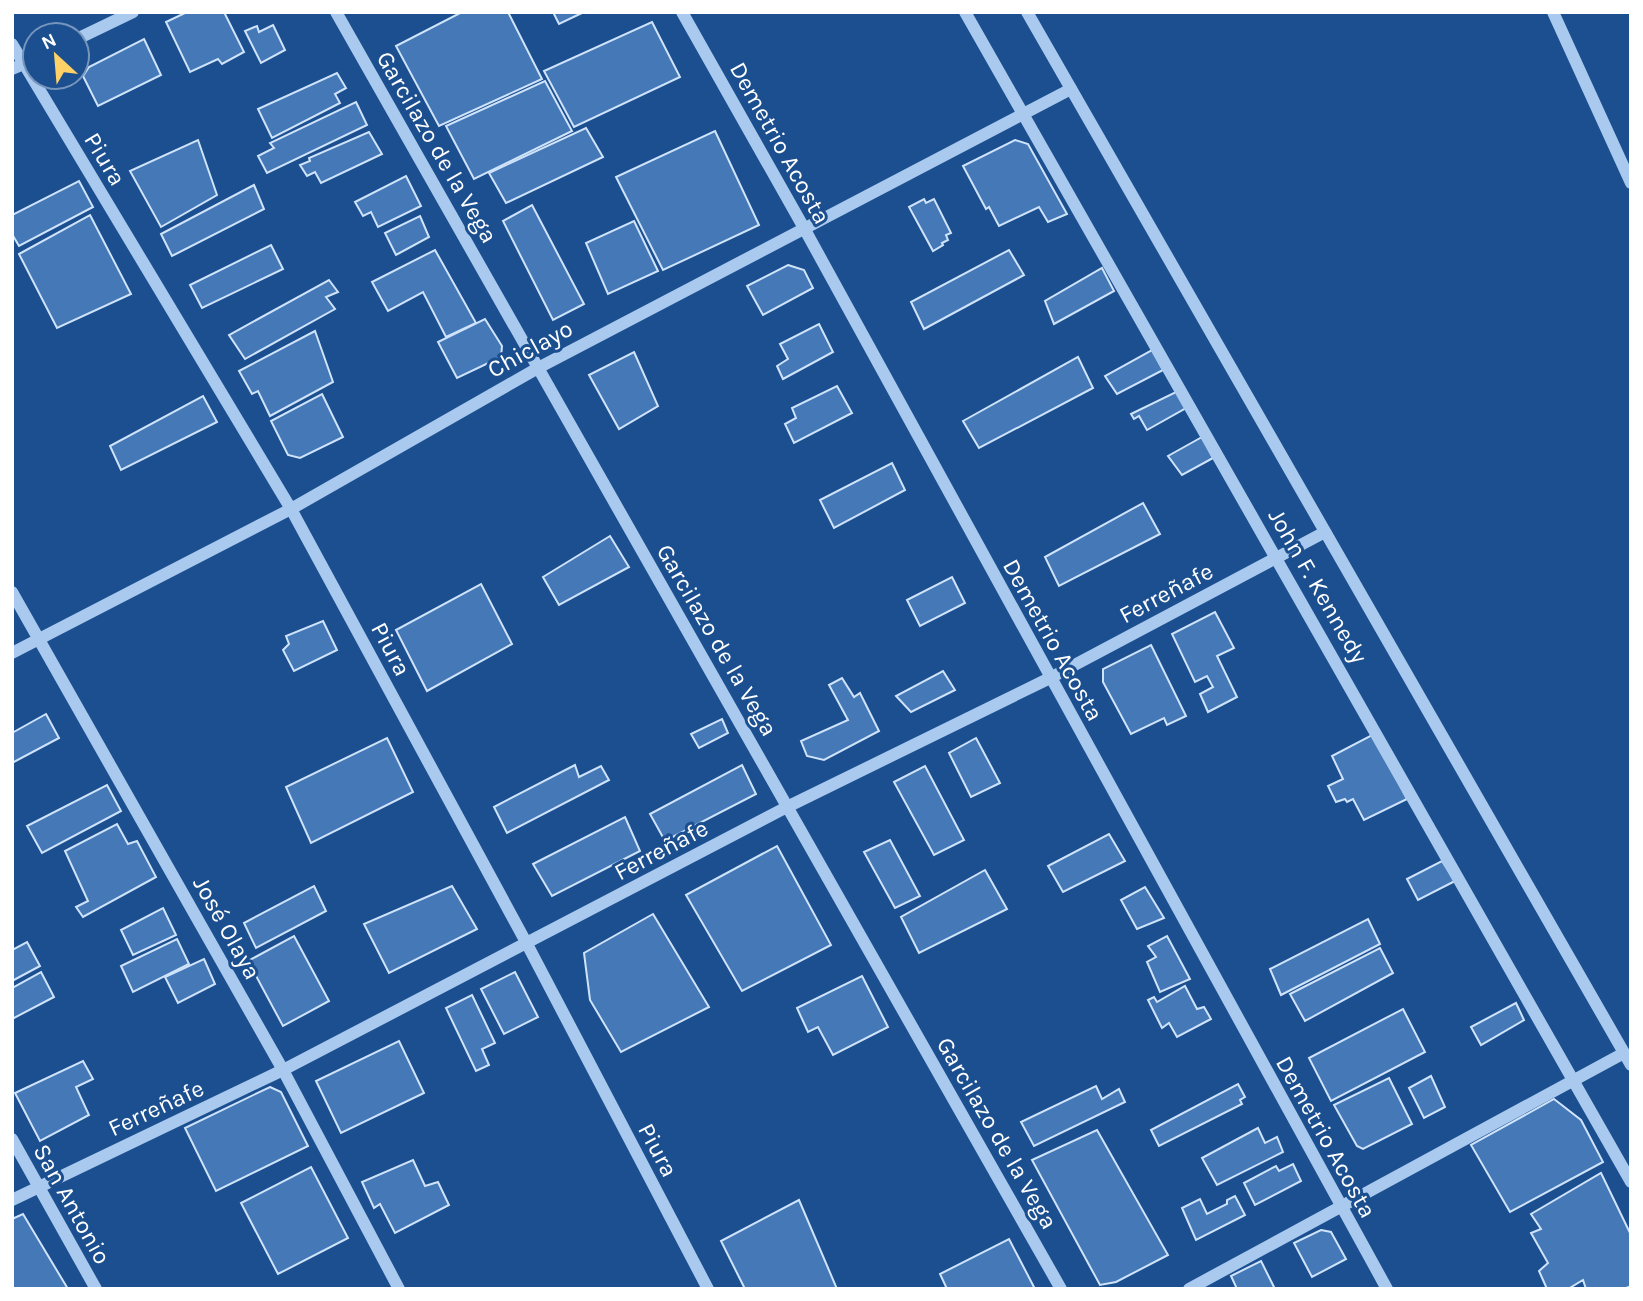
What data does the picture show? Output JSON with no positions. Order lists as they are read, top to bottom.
{
  "streets": {
    "street": [
      "Demetrio Acosta",
      "Garcilazo de la Vega",
      "Piura",
      "Chiclayo",
      "John F. Kennedy",
      "Ferreñafe",
      "José Olaya",
      "San Antonio"
    ]
  },
  "crossings": [
    ["Demetrio Acosta", "Chiclayo"],
    ["Demetrio Acosta", "Ferreñafe"],
    ["Garcilazo de la Vega", "Chiclayo"],
    ["Garcilazo de la Vega", "Ferreñafe"],
    ["Piura", "Chiclayo"],
    ["Piura", "Ferreñafe"],
    ["Chiclayo", "John F. Kennedy"],
    ["Chiclayo", "José Olaya"],
    ["John F. Kennedy", "Ferreñafe"],
    ["Ferreñafe", "José Olaya"],
    ["Ferreñafe", "San Antonio"]
  ],
  "north": "top left"
}
